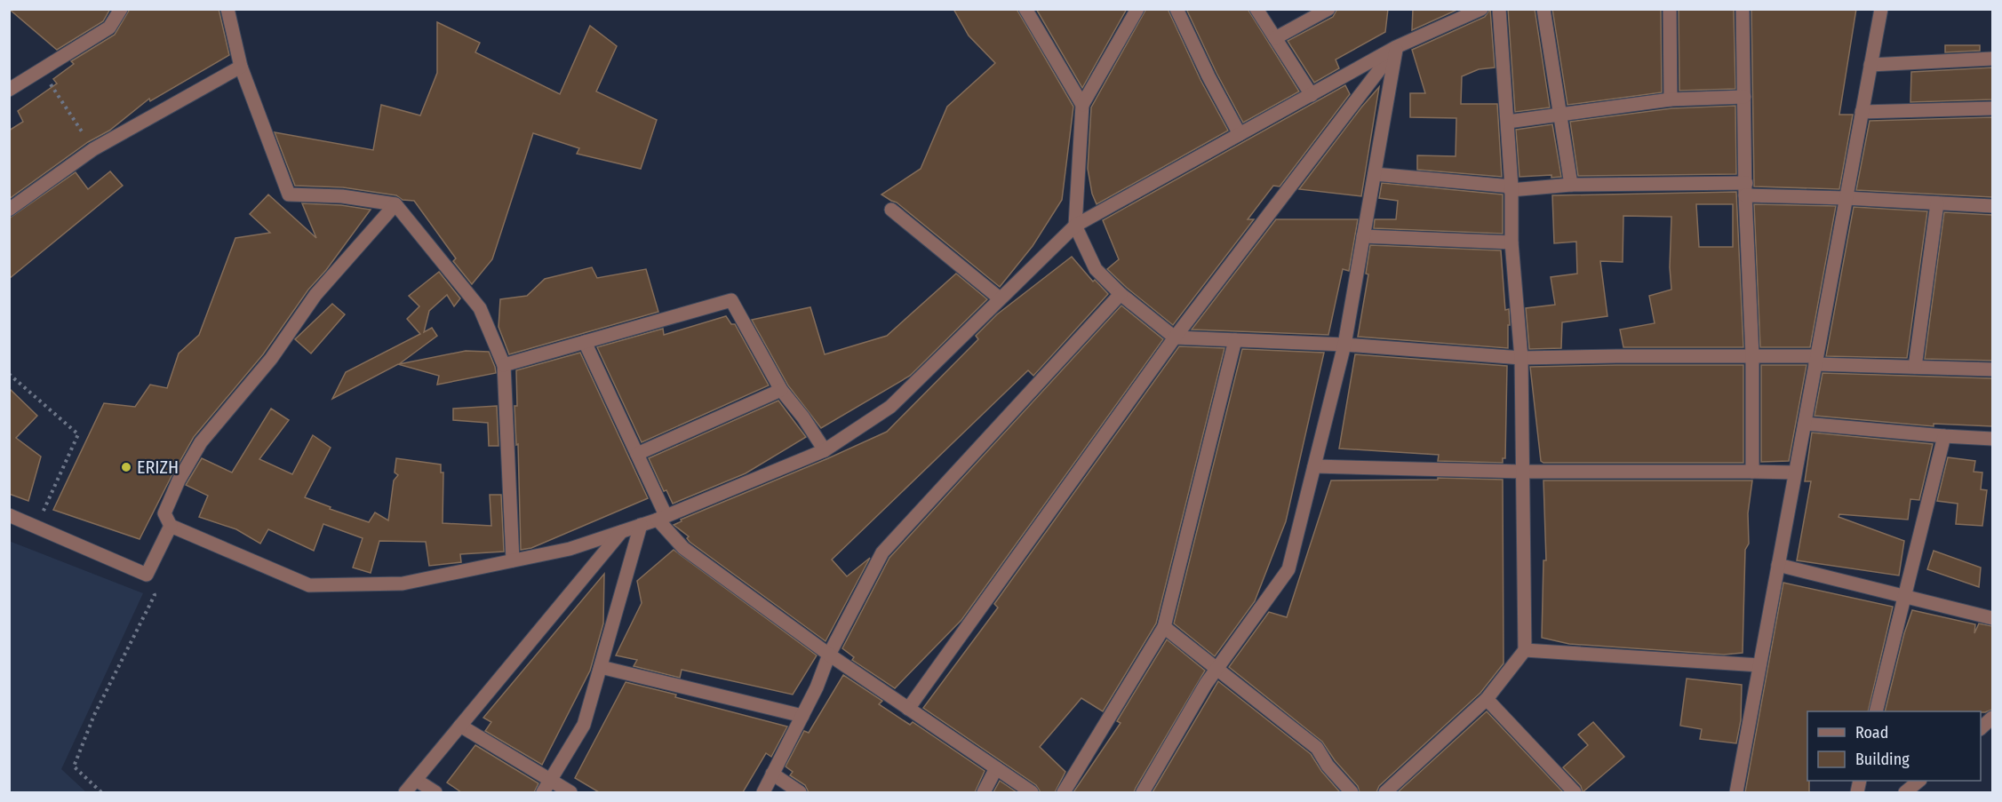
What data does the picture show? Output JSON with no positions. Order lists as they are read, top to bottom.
{
  "places": ["ERIZH"],
  "legend": ["Road", "Building"]
}
